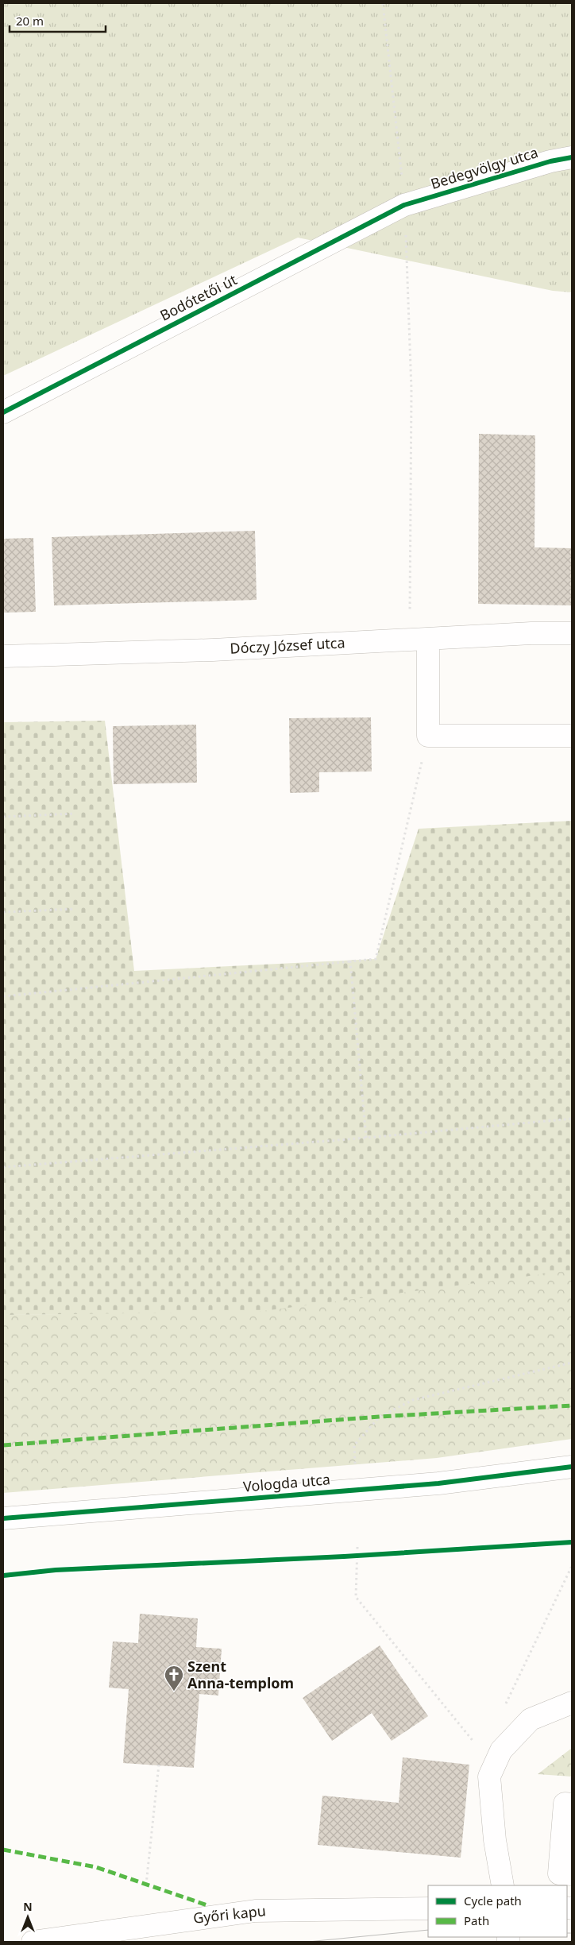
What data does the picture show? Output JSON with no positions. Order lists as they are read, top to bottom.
{
  "streets": {
    "street": [
      "Bedegvölgy utca",
      "Bodótetői út",
      "Dóczy József utca",
      "Vologda utca",
      "Győri kapu"
    ]
  },
  "crossings": [
    ["Bedegvölgy utca", "Bodótetői út"]
  ],
  "places": {
    "church": ["Szent Anna-templom"]
  },
  "legend": ["Cycle path", "Path"],
  "scale_bar": "20 m",
  "north": "top"
}
